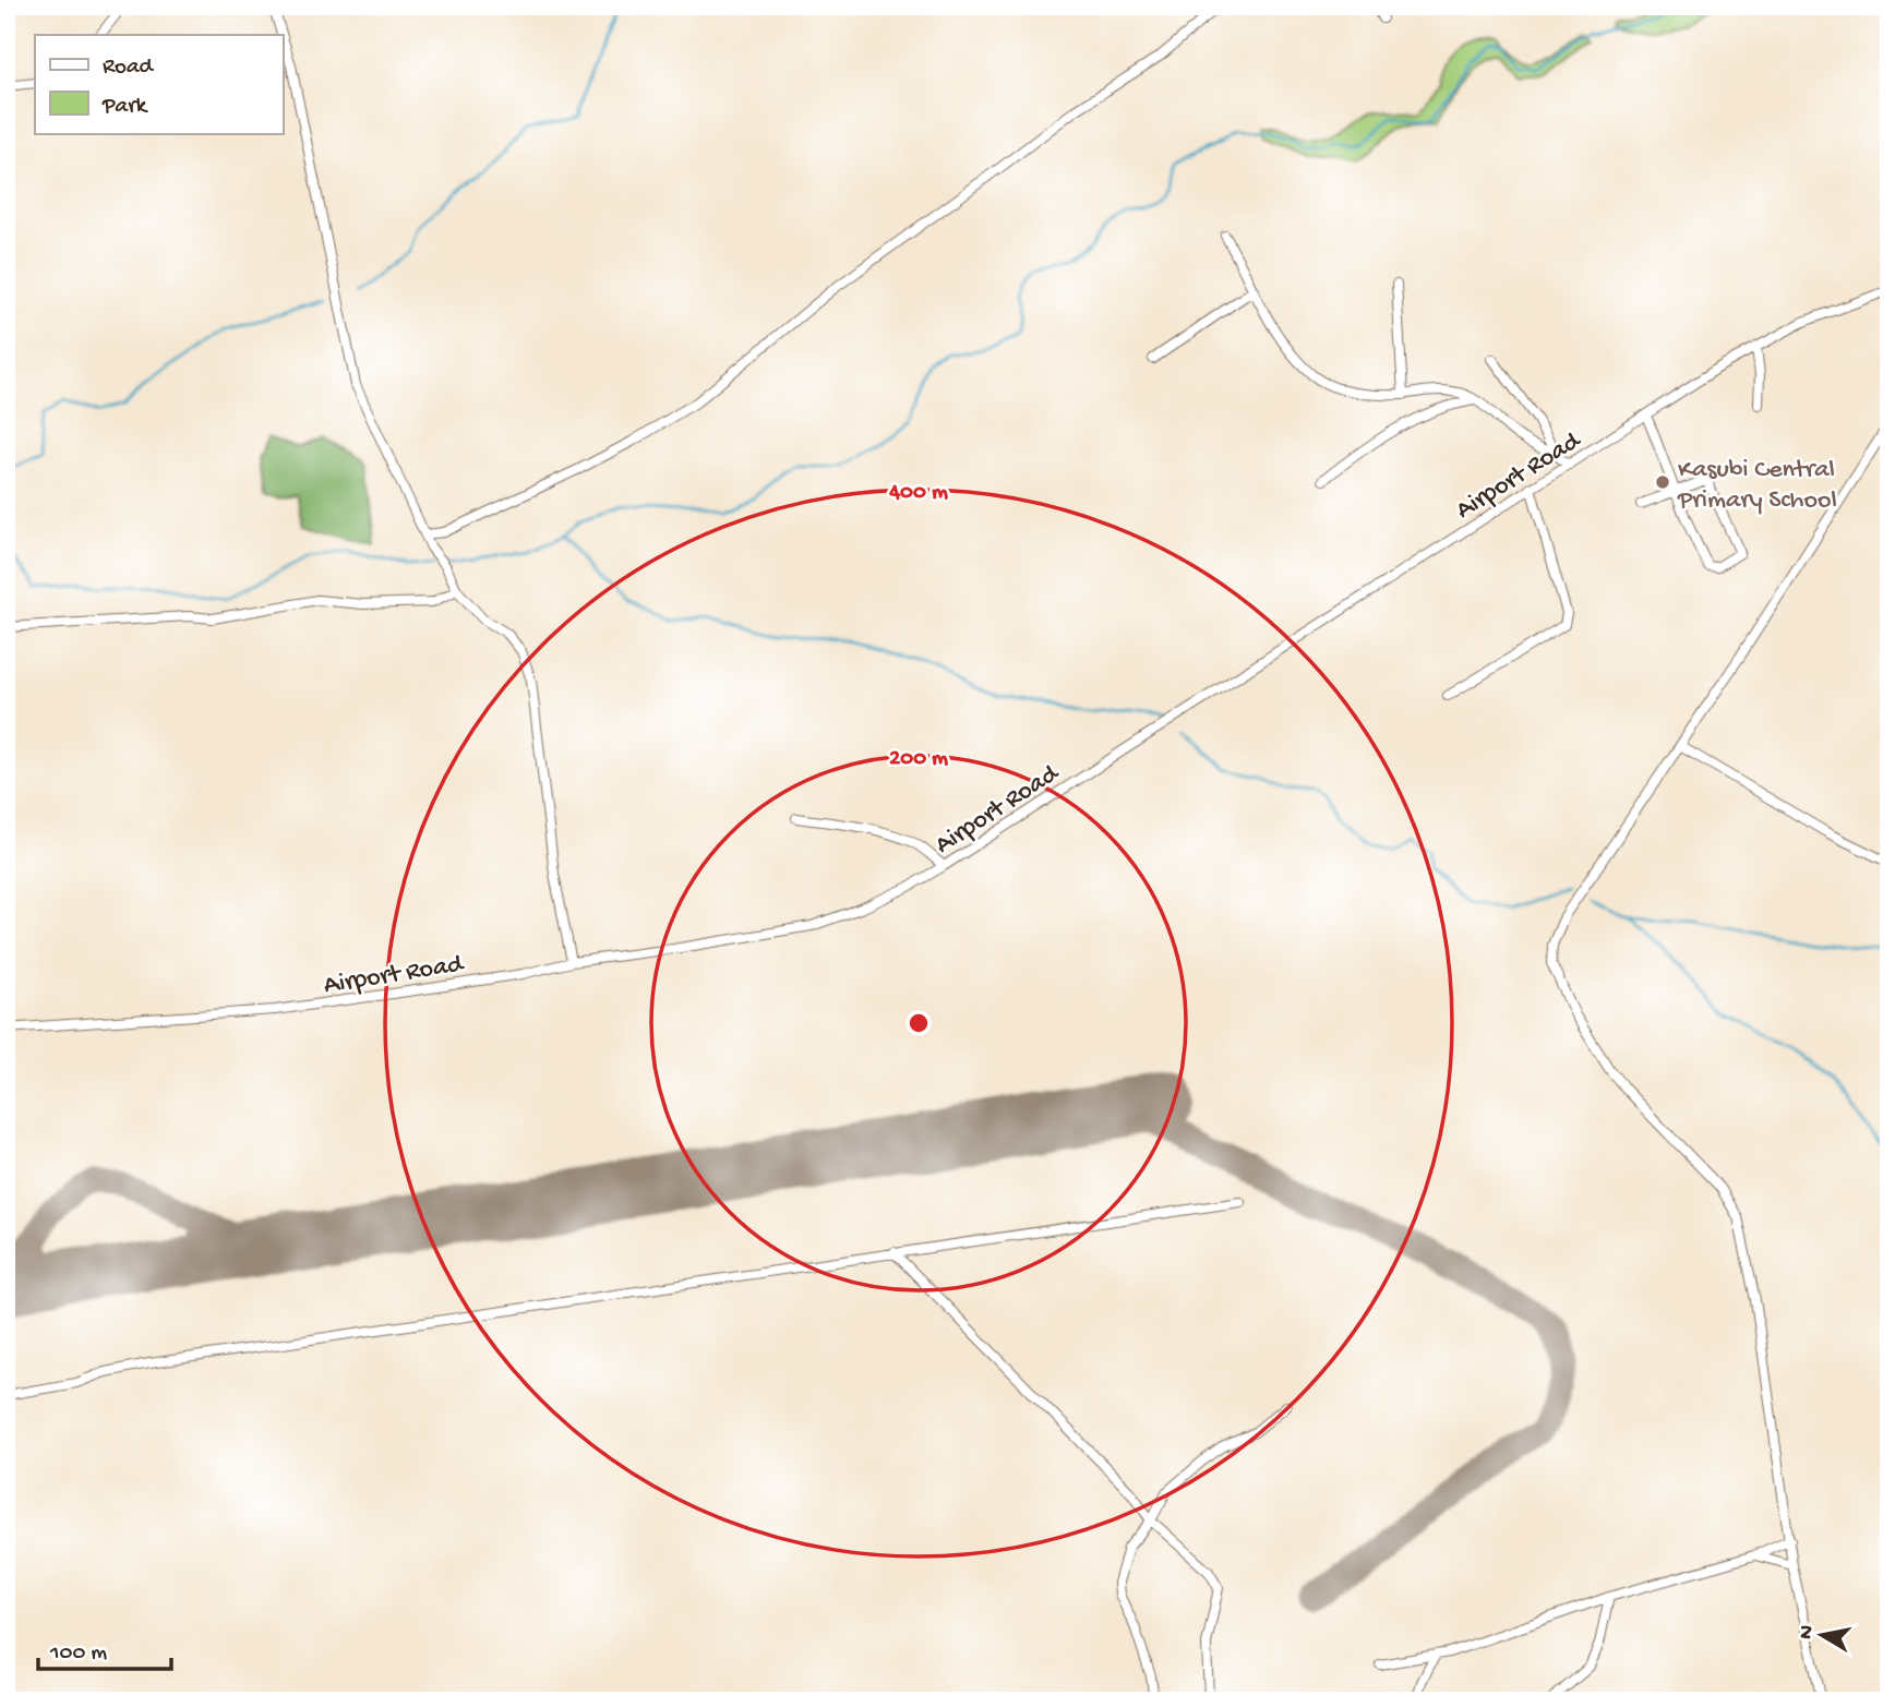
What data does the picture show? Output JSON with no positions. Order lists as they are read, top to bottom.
{
  "streets": {
    "street": ["Airport Road"]
  },
  "places": ["Kasubi Central Primary School"],
  "legend": ["Road", "Park"],
  "scale_bar": "100 m",
  "north": "left",
  "rings": ["400 m", "200 m"]
}
